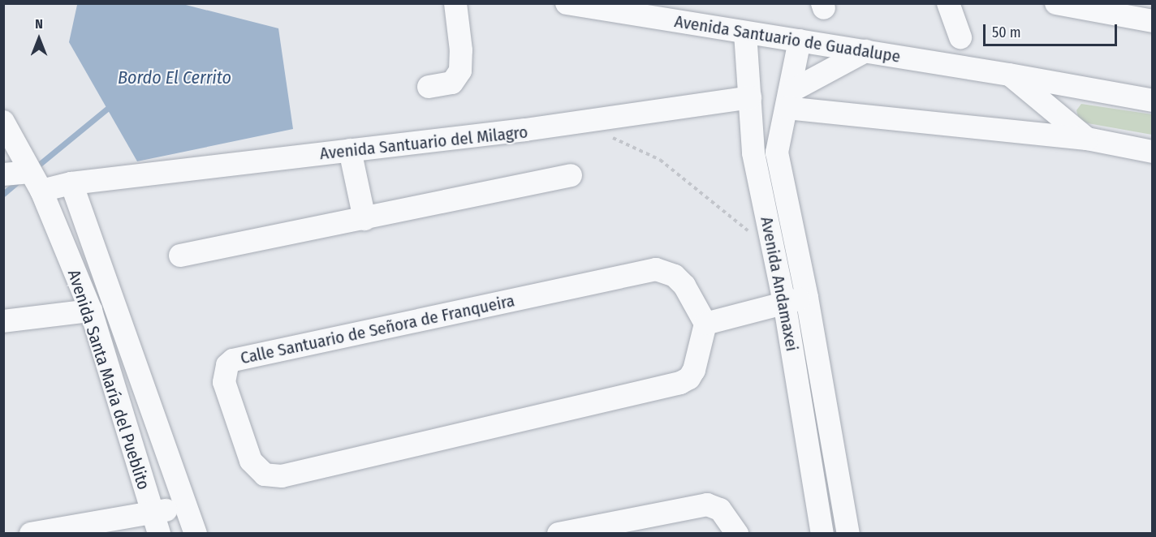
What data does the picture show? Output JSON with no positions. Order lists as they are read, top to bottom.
{
  "streets": {
    "street": [
      "Avenida Santuario de Guadalupe",
      "Avenida Santuario del Milagro",
      "Avenida Andamaxei",
      "Calle Santuario de Señora de Franqueira",
      "Avenida Santa María del Pueblito"
    ]
  },
  "crossings": [
    ["Avenida Santuario de Guadalupe", "Avenida Andamaxei"],
    ["Avenida Santuario del Milagro", "Avenida Andamaxei"],
    ["Avenida Santuario del Milagro", "Avenida Santa María del Pueblito"]
  ],
  "water": ["Bordo El Cerrito"],
  "scale_bar": "50 m",
  "north": "top"
}
